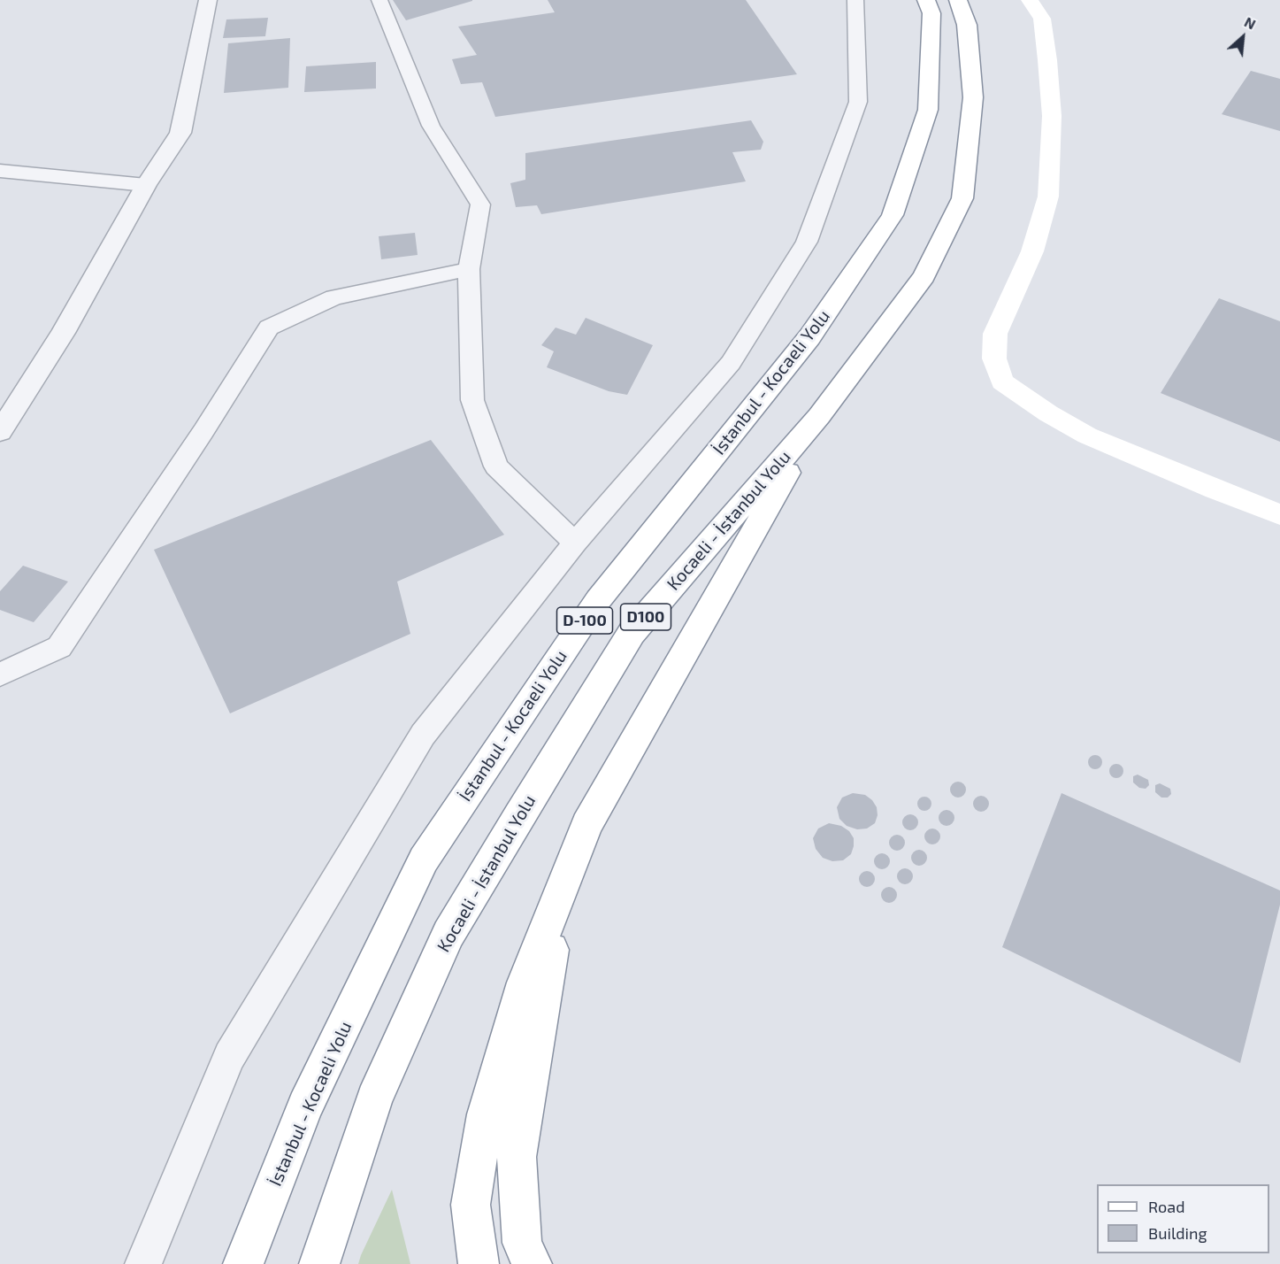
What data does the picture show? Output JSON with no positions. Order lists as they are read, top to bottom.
{
  "streets": {
    "main road": [
      "İstanbul - Kocaeli Yolu",
      "Kocaeli - İstanbul Yolu",
      "D100",
      "D-100"
    ]
  },
  "legend": ["Road", "Building"],
  "north": "top right"
}
